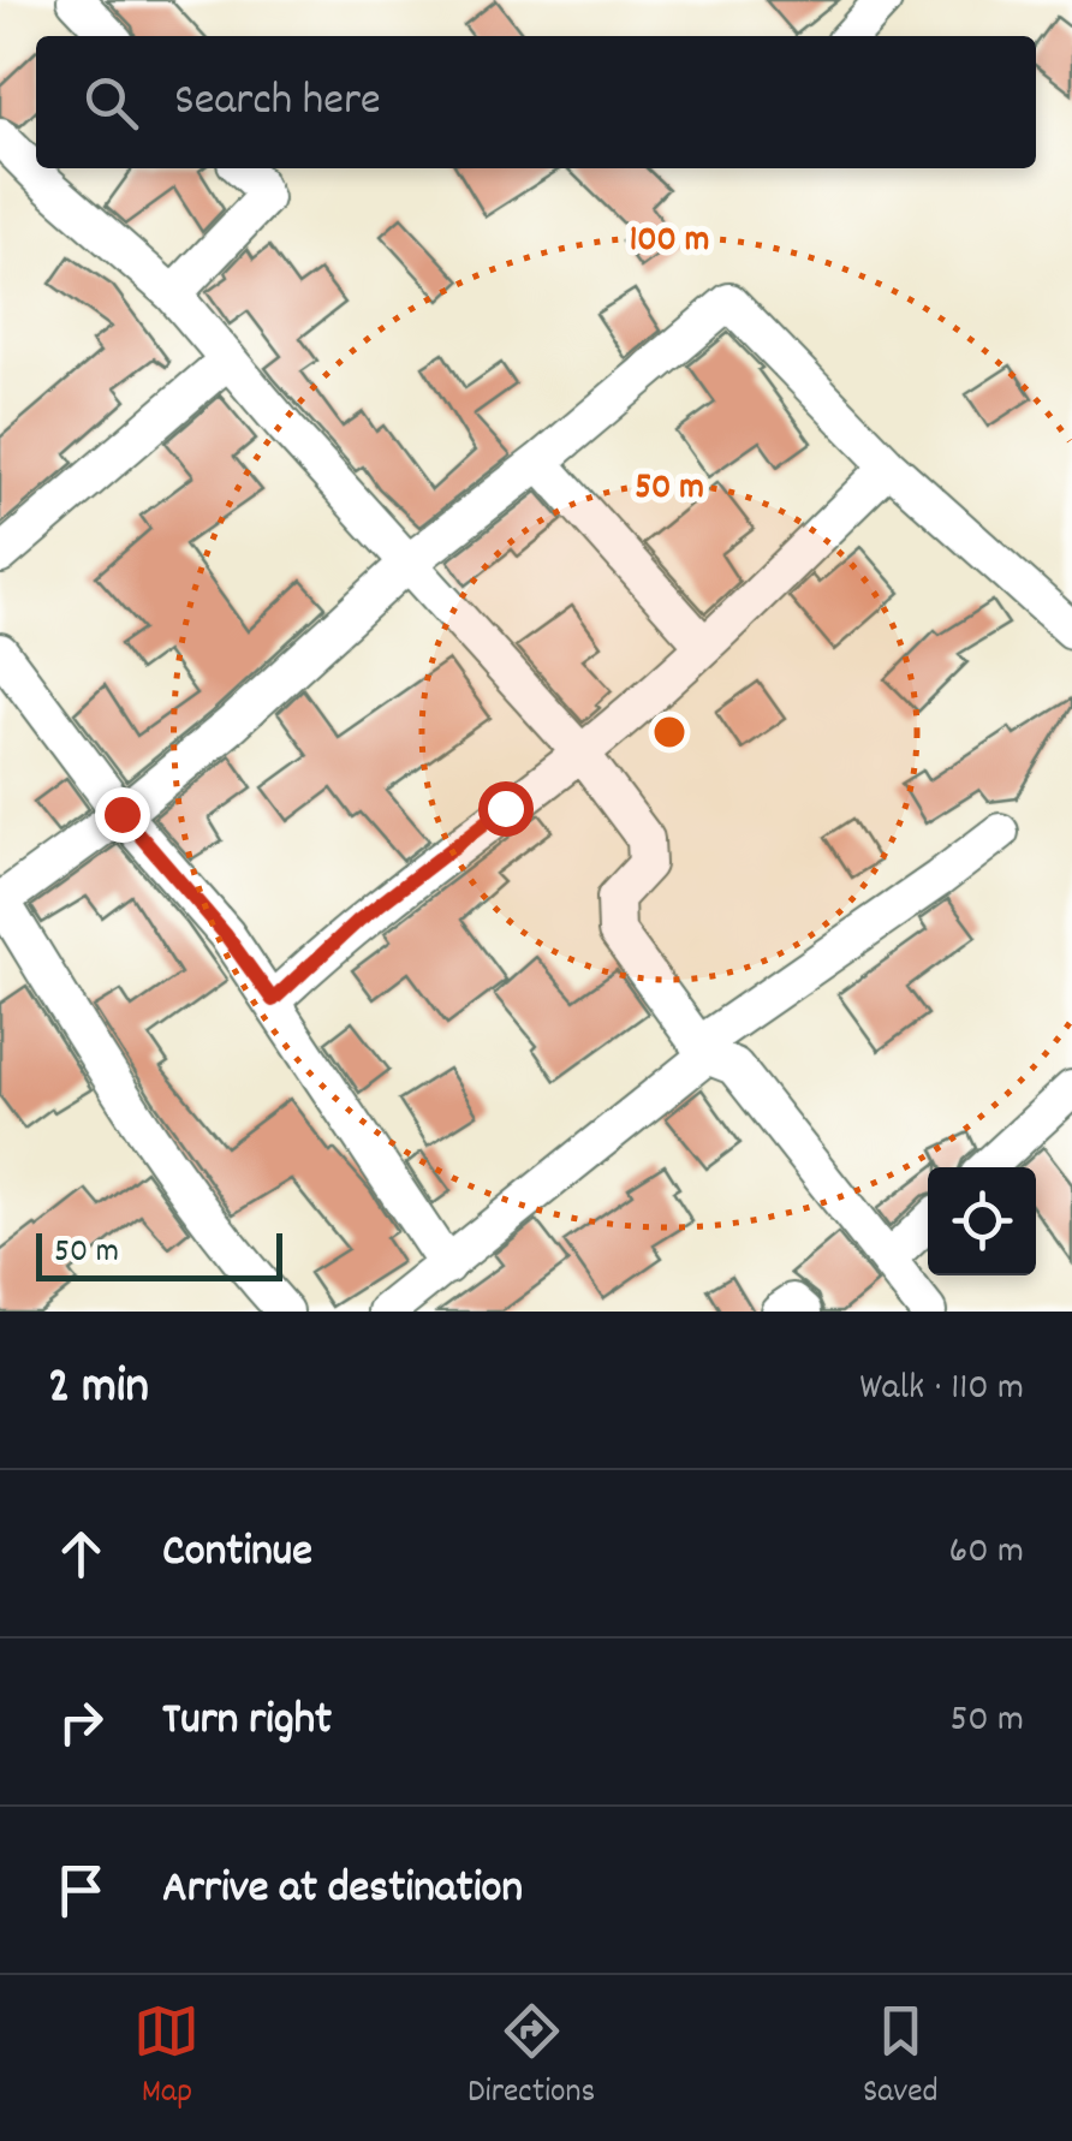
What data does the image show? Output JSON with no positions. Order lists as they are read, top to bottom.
{
  "scale_bar": "50 m",
  "page": {
    "search": "Search here",
    "scale": "50 m",
    "heading": ["2 min", "Walk · 110 m"],
    "list": [
      ["Continue", "60 m"],
      ["Turn right", "50 m"],
      "Arrive at destination"
    ],
    "nav": ["Map", "Directions", "Saved"]
  },
  "rings": ["100 m", "50 m"]
}
